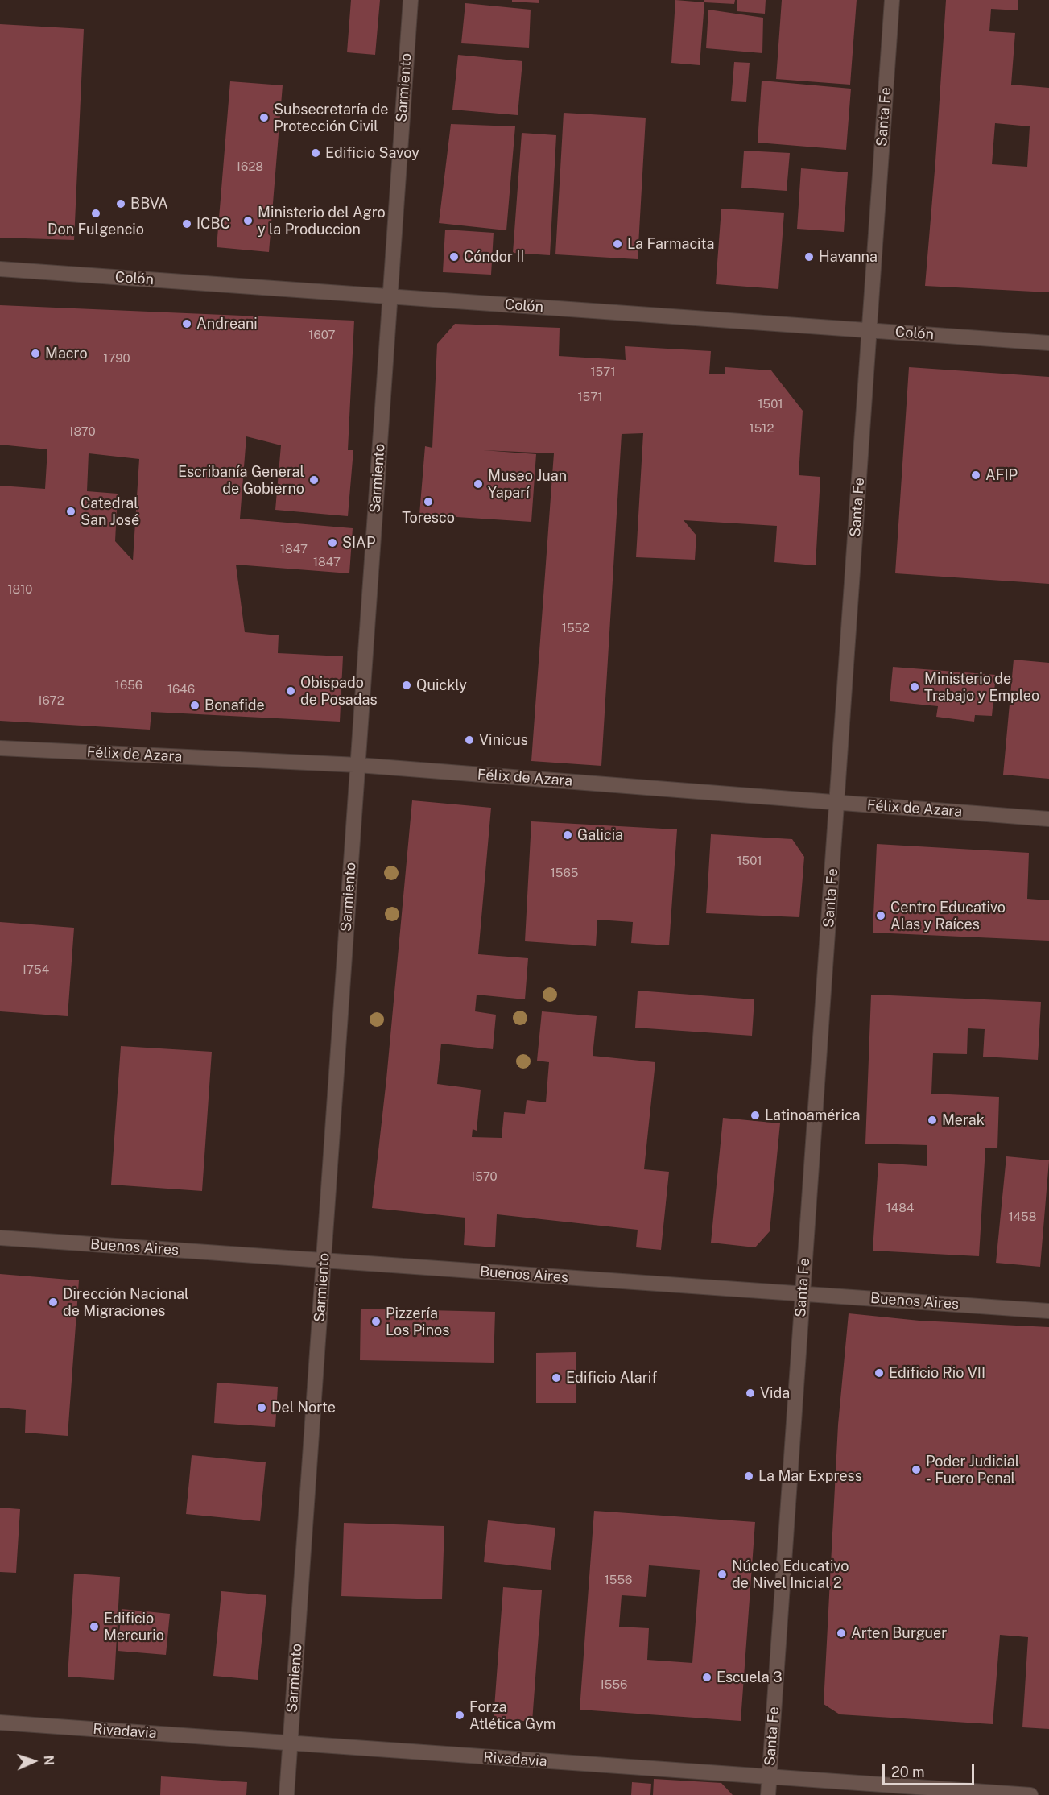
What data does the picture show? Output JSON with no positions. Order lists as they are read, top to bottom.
{
  "streets": {
    "street": [
      "Sarmiento",
      "Santa Fe",
      "Colón",
      "Félix de Azara",
      "Buenos Aires",
      "Rivadavia"
    ]
  },
  "crossings": [
    ["Sarmiento", "Colón"],
    ["Sarmiento", "Félix de Azara"],
    ["Sarmiento", "Buenos Aires"],
    ["Sarmiento", "Rivadavia"],
    ["Santa Fe", "Colón"],
    ["Santa Fe", "Félix de Azara"],
    ["Santa Fe", "Buenos Aires"],
    ["Santa Fe", "Rivadavia"]
  ],
  "places": [
    "Subsecretaría de Protección Civil",
    "Edificio Savoy",
    "BBVA",
    "Don Fulgencio",
    "Ministerio del Agro y la Produccion",
    "ICBC",
    "La Farmacita",
    "Cóndor II",
    "Havanna",
    "Andreani",
    "Macro",
    "AFIP",
    "Escribanía General de Gobierno",
    "Museo Juan Yaparí",
    "Toresco",
    "Catedral San José",
    "SIAP",
    "Quickly",
    "Ministerio de Trabajo y Empleo",
    "Obispado de Posadas",
    "Bonafide",
    "Vinicus",
    "Galicia",
    "Centro Educativo Alas y Raíces",
    "Latinoamérica",
    "Merak",
    "Dirección Nacional de Migraciones",
    "Pizzería Los Pinos",
    "Edificio Rio VII",
    "Edificio Alarif",
    "Vida",
    "Del Norte",
    "Poder Judicial - Fuero Penal",
    "La Mar Express",
    "Núcleo Educativo de Nivel Inicial 2",
    "Edificio Mercurio",
    "Arten Burguer",
    "Escuela 3",
    "Forza Atlética Gym"
  ],
  "house_numbers": [
    "1628",
    "1607",
    "1790",
    "1571",
    "1571",
    "1501",
    "1512",
    "1870",
    "1847",
    "1847",
    "1810",
    "1552",
    "1656",
    "1646",
    "1672",
    "1501",
    "1565",
    "1754",
    "1570",
    "1484",
    "1458",
    "1556",
    "1556"
  ],
  "scale_bar": "20 m",
  "north": "right"
}
